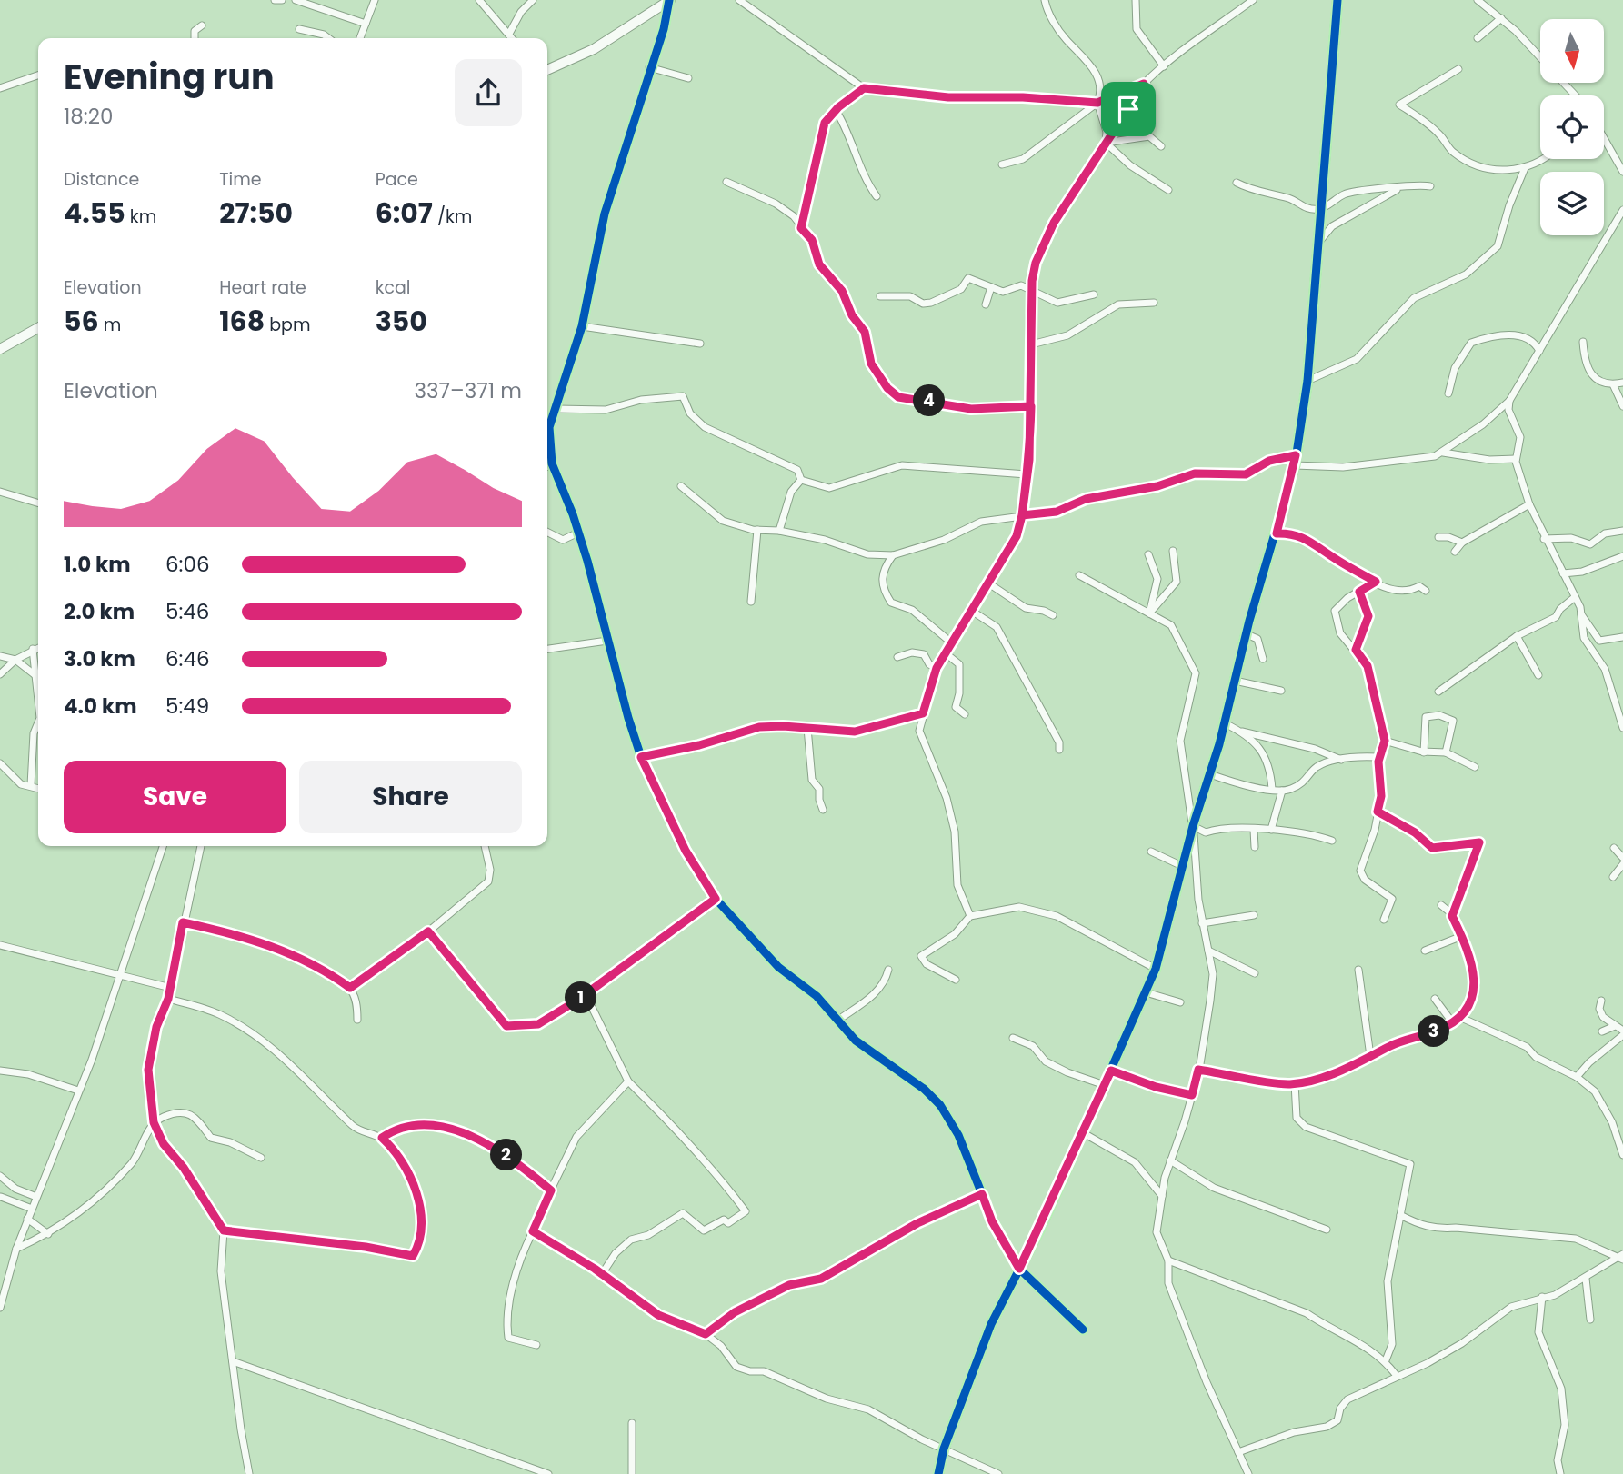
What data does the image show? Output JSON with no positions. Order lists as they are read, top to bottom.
{
  "north": "bottom",
  "page": {
    "heading": ["Evening run", "18:20"],
    "stats": [
      ["Distance", "4.55 km"],
      ["Time", "27:50"],
      ["Pace", "6:07 /km"],
      ["Elevation", "56 m"],
      ["Heart rate", "168 bpm"],
      ["kcal", "350"]
    ],
    "chart": ["Elevation", "337–371 m"],
    "pins": [
      "4",
      "1",
      "3",
      "2"
    ],
    "list": [
      {
        "name": "1.0 km",
        "note": "6:06"
      },
      {
        "name": "2.0 km",
        "note": "5:46"
      },
      {
        "name": "3.0 km",
        "note": "6:46"
      },
      {
        "name": "4.0 km",
        "note": "5:49"
      }
    ],
    "buttons": ["Save", "Share"]
  }
}
